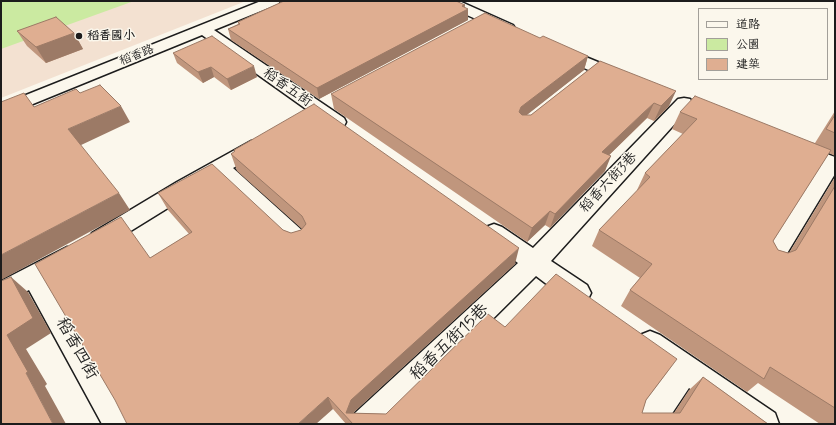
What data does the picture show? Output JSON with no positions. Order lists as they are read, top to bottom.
{
  "streets": {
    "street": [
      "稻香路",
      "稻香五街",
      "稻香六街3巷",
      "稻香五街15巷",
      "稻香四街"
    ]
  },
  "crossings": [
    ["稻香路", "稻香五街"],
    ["稻香六街3巷", "稻香五街15巷"]
  ],
  "places": ["稻香國小"],
  "legend": ["道路", "公園", "建築"]
}
